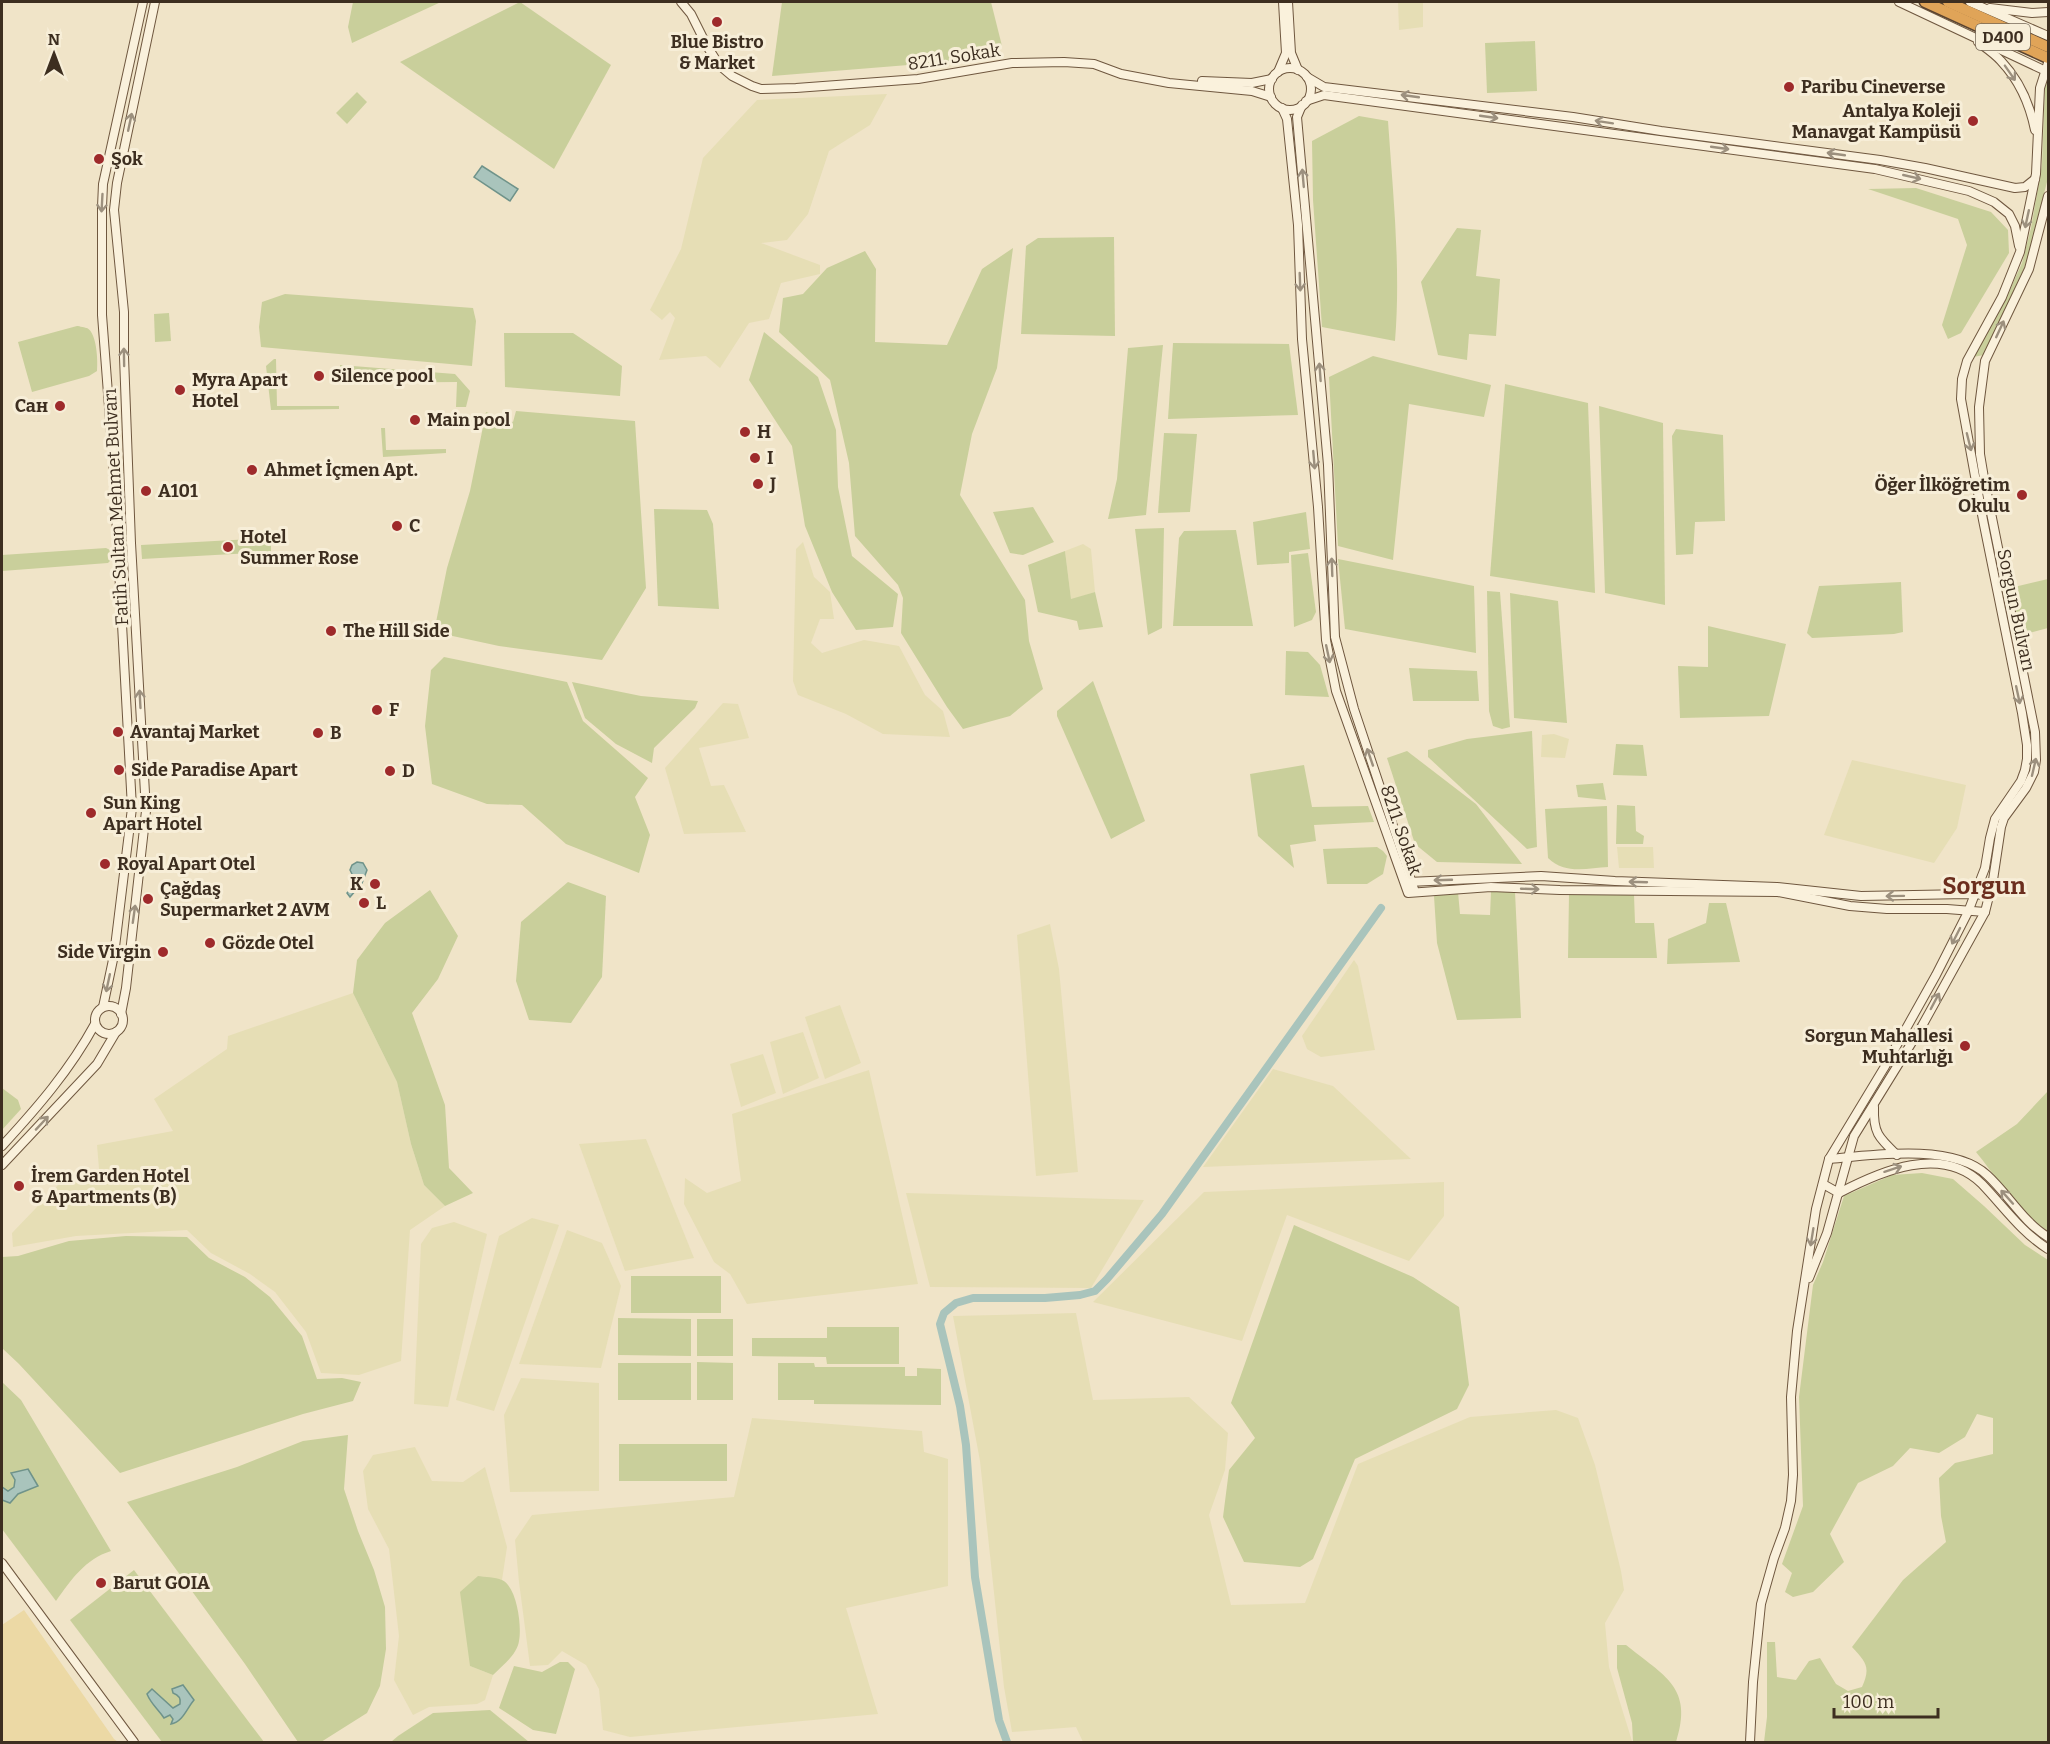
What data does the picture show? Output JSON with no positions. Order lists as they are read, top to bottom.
{
  "streets": {
    "highway": ["D400"],
    "main road": ["8211. Sokak", "Fatih Sultan Mehmet Bulvarı", "Sorgun Bulvarı"]
  },
  "crossings": [
    ["8211. Sokak", "Sorgun Bulvarı"]
  ],
  "districts": ["Sorgun"],
  "places": [
    "Blue Bistro & Market",
    "Paribu Cineverse",
    "Antalya Koleji Manavgat Kampüsü",
    "Şok",
    "Silence pool",
    "Myra Apart Hotel",
    "Сан",
    "Main pool",
    "H",
    "I",
    "Ahmet İçmen Apt.",
    "J",
    "A101",
    "Öğer İlköğretim Okulu",
    "C",
    "Hotel Summer Rose",
    "The Hill Side",
    "F",
    "Avantaj Market",
    "B",
    "Side Paradise Apart",
    "D",
    "Sun King Apart Hotel",
    "Royal Apart Otel",
    "K",
    "Çağdaş Supermarket 2 AVM",
    "L",
    "Gözde Otel",
    "Side Virgin",
    "Sorgun Mahallesi Muhtarlığı",
    "İrem Garden Hotel & Apartments (B)",
    "Barut GOIA"
  ],
  "scale_bar": "100 m",
  "north": "top"
}
